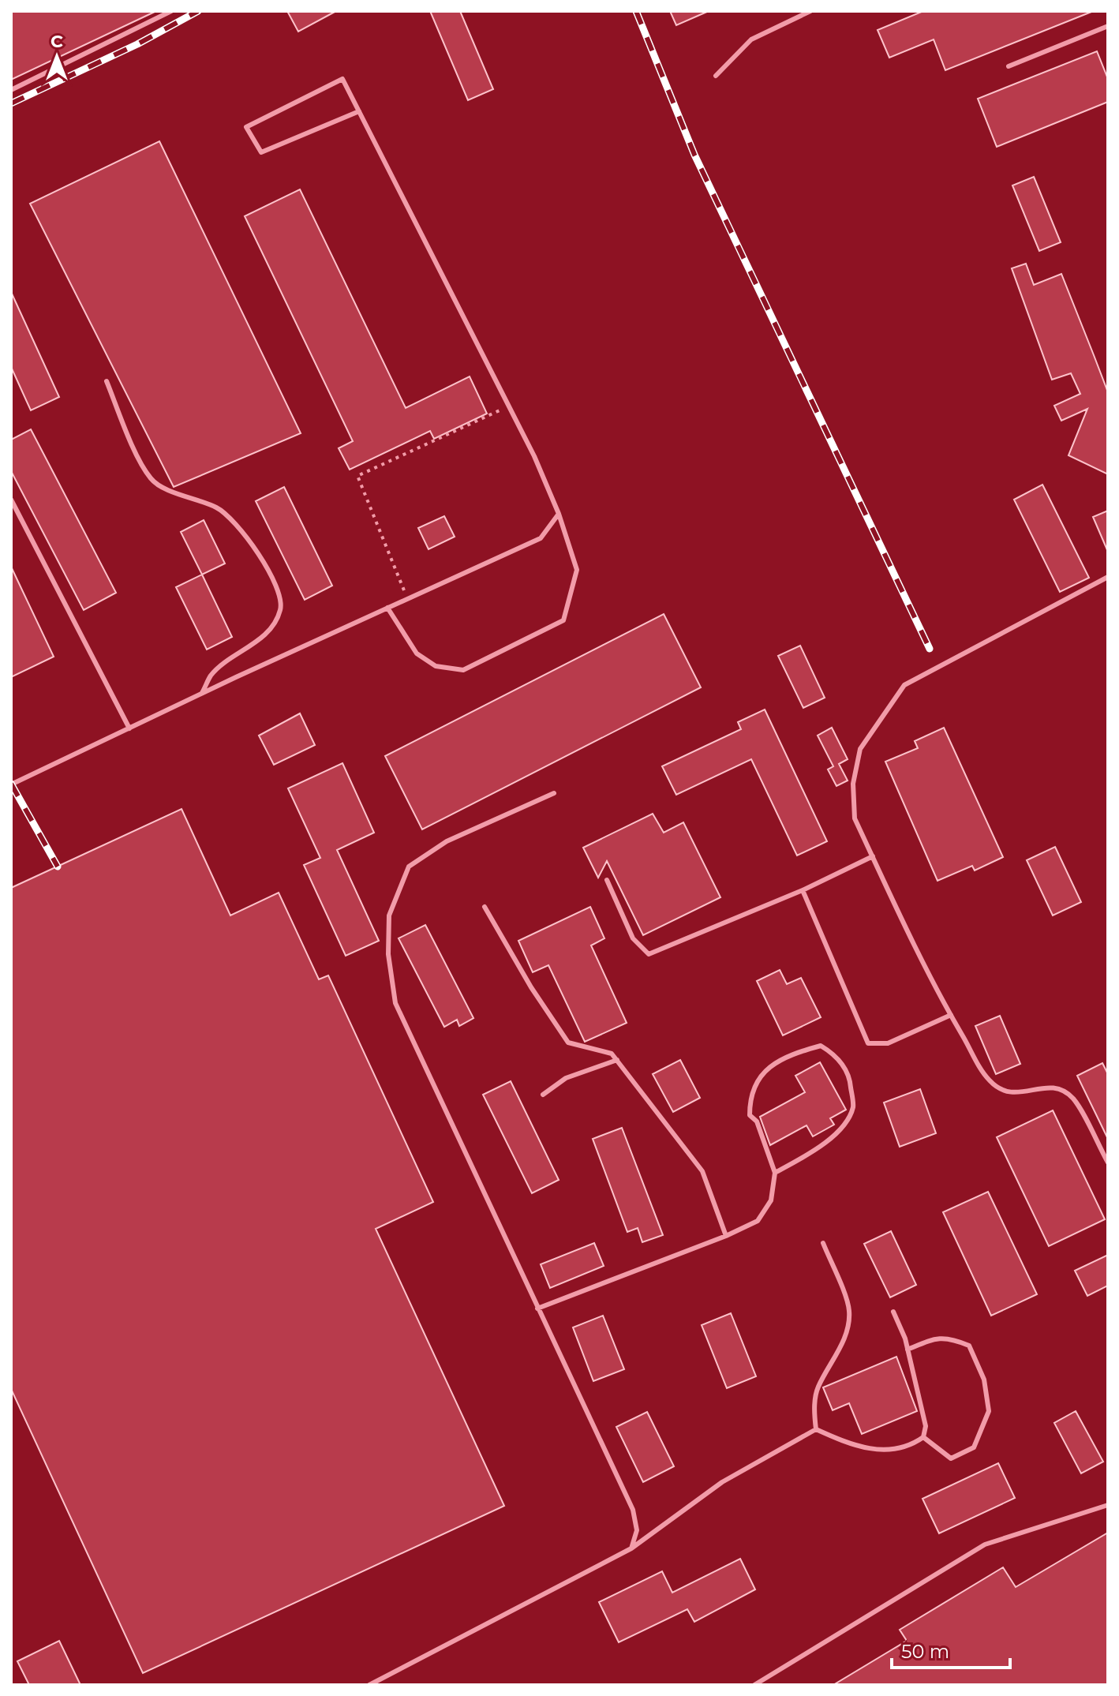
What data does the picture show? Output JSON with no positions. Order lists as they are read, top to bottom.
{
  "scale_bar": "50 m",
  "north": "top"
}
